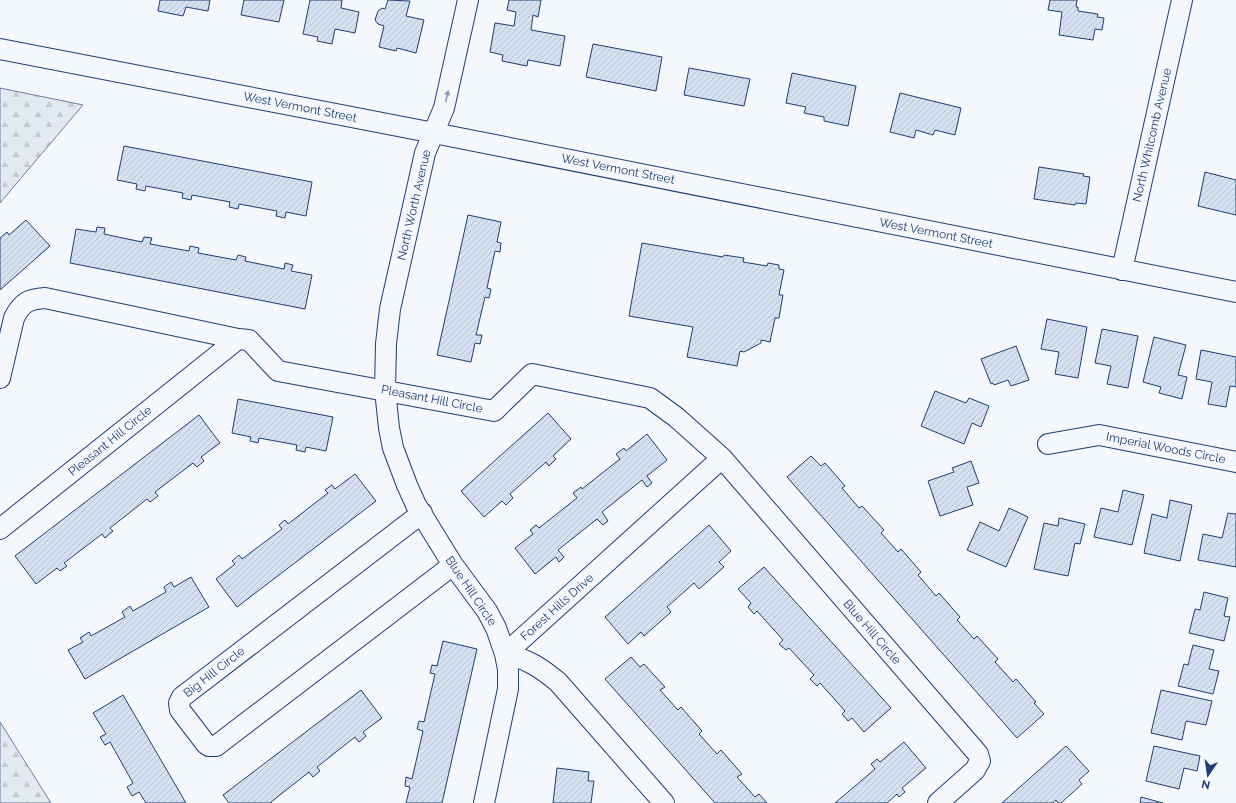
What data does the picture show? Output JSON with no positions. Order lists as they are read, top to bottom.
{
  "streets": {
    "street": [
      "West Vermont Street",
      "North Whitcomb Avenue",
      "North Worth Avenue",
      "Pleasant Hill Circle",
      "Imperial Woods Circle",
      "Blue Hill Circle",
      "Forest Hills Drive",
      "Big Hill Circle"
    ]
  },
  "crossings": [
    ["West Vermont Street", "North Whitcomb Avenue"],
    ["West Vermont Street", "North Worth Avenue"],
    ["North Worth Avenue", "Pleasant Hill Circle"],
    ["North Worth Avenue", "Blue Hill Circle"],
    ["Pleasant Hill Circle", "Blue Hill Circle"],
    ["Pleasant Hill Circle", "Forest Hills Drive"],
    ["Blue Hill Circle", "Forest Hills Drive"],
    ["Blue Hill Circle", "Big Hill Circle"]
  ],
  "north": "bottom"
}
